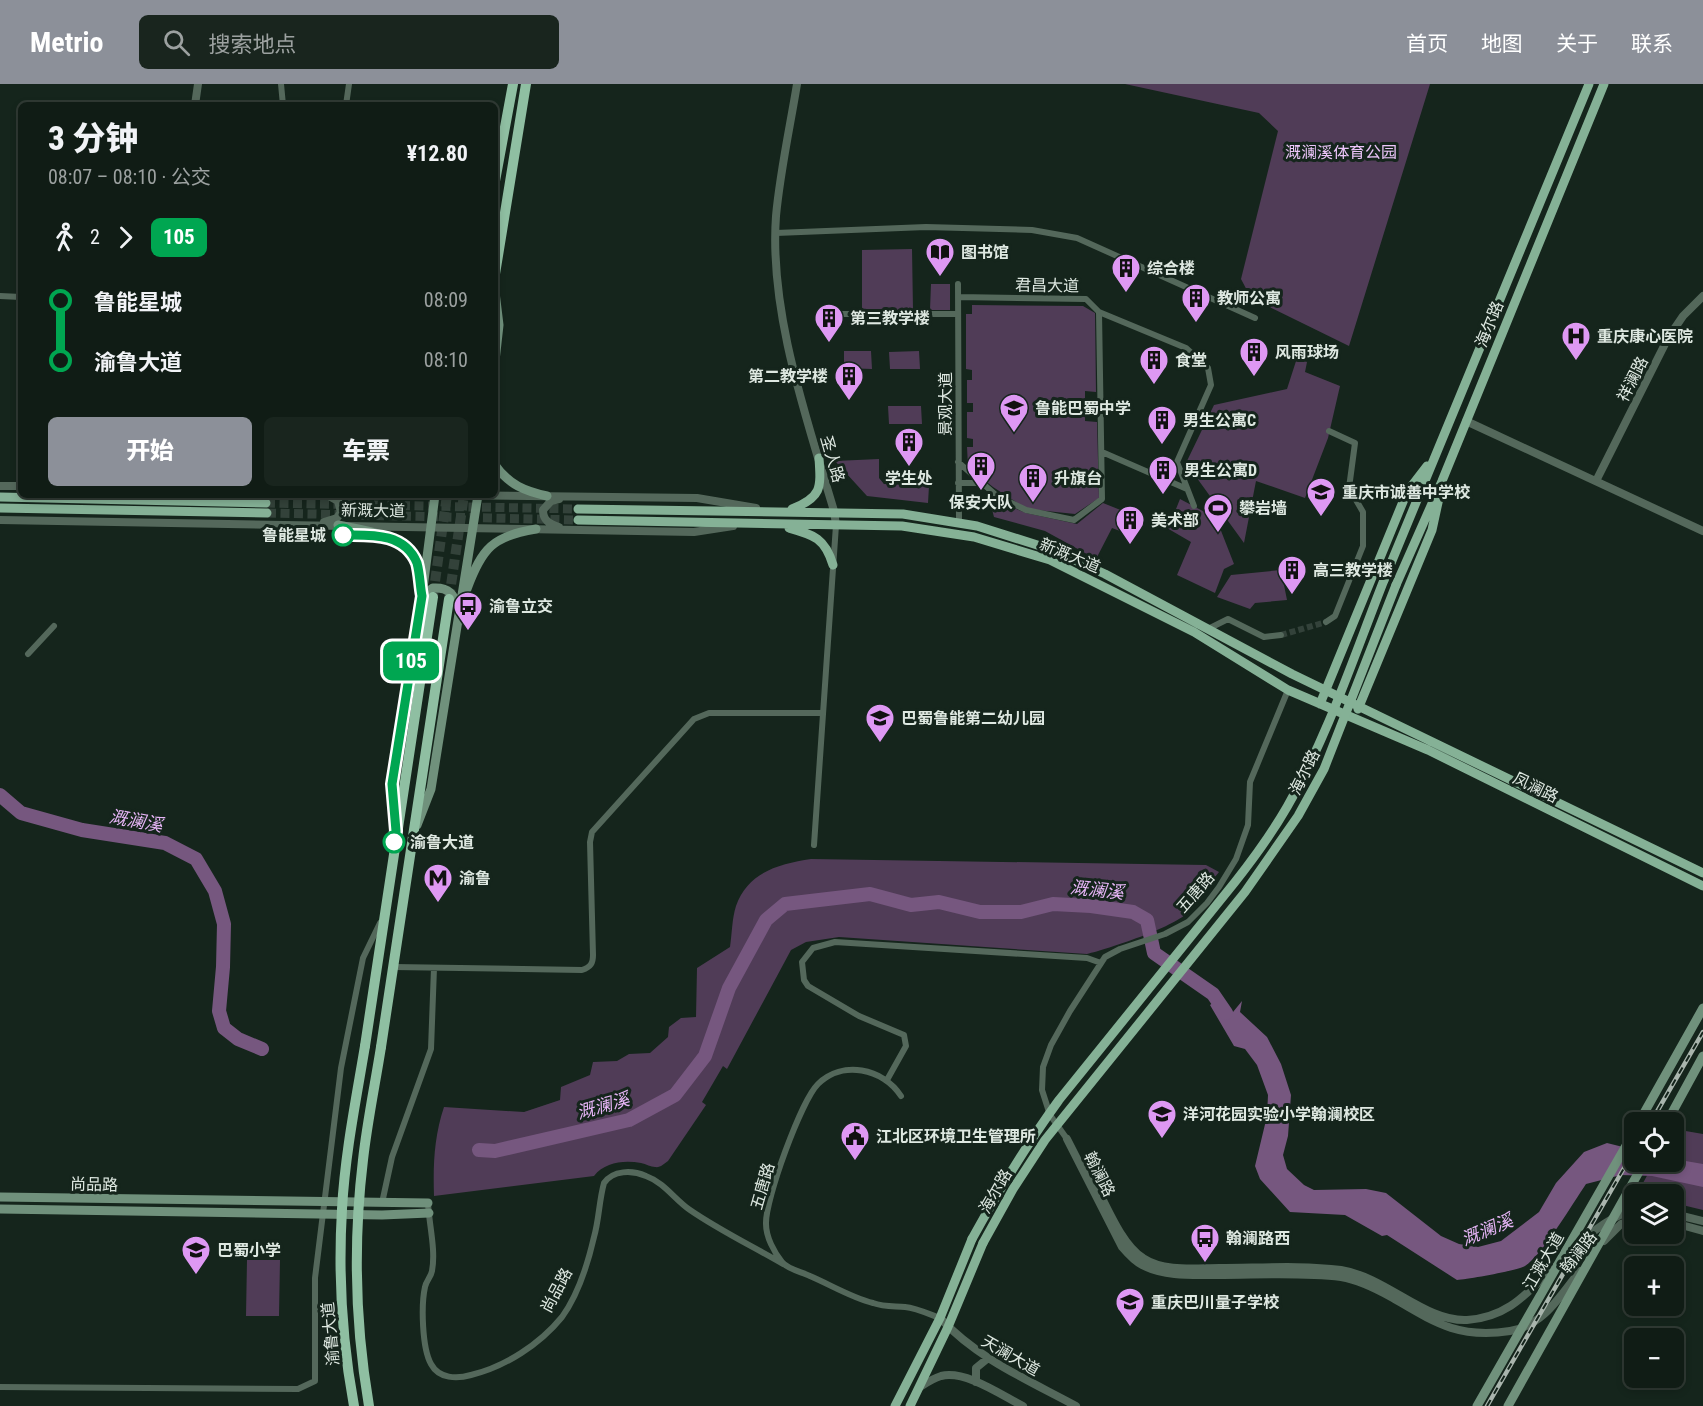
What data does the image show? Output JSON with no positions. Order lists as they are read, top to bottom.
{
  "streets": {
    "highway": ["渝鲁大道"],
    "main road": [
      "海尔路",
      "新溉大道",
      "凤澜路",
      "尚品路",
      "江溉大道"
    ],
    "street": [
      "君昌大道",
      "祥澜路",
      "景观大道",
      "圣人路",
      "五唐路",
      "翰澜路",
      "天澜大道"
    ]
  },
  "crossings": [
    ["君昌大道", "景观大道"],
    ["海尔路", "天澜大道"],
    ["景观大道", "新溉大道"],
    ["圣人路", "新溉大道"],
    ["新溉大道", "凤澜路"],
    ["新溉大道", "五唐路"],
    ["新溉大道", "渝鲁大道"],
    ["五唐路", "翰澜路"],
    ["五唐路", "尚品路"]
  ],
  "water": ["溉澜溪"],
  "parks": ["溉澜溪体育公园"],
  "places": {
    "library": ["图书馆"],
    "building": [
      "综合楼",
      "教师公寓",
      "第三教学楼",
      "风雨球场",
      "食堂",
      "第二教学楼",
      "男生公寓C",
      "学生处",
      "保安大队",
      "男生公寓D",
      "升旗台",
      "美术部",
      "高三教学楼"
    ],
    "hospital": ["重庆康心医院"],
    "school or university": [
      "鲁能巴蜀中学",
      "重庆市诚善中学校",
      "巴蜀鲁能第二幼儿园",
      "洋河花园实验小学翰澜校区",
      "巴蜀小学",
      "重庆巴川量子学校"
    ],
    "sports": ["攀岩墙"],
    "other": ["鲁能星城", "渝鲁大道"],
    "bus stop": ["渝鲁立交", "翰澜路西"],
    "metro station": ["渝鲁"],
    "public building": ["江北区环境卫生管理所"]
  },
  "lines": ["bus line 105"],
  "page": {
    "header": "Metrio",
    "search": "搜索地点",
    "nav": [
      "首页",
      "地图",
      "关于",
      "联系"
    ],
    "on_map": "105",
    "heading": ["3 分钟", "08:07 – 08:10 · 公交", "¥12.80"],
    "legs": ["2", "105"],
    "list": [
      {
        "name": "鲁能星城",
        "value": "08:09"
      },
      {
        "name": "渝鲁大道",
        "value": "08:10"
      }
    ],
    "buttons": ["开始", "车票"],
    "map_buttons": ["+", "−"]
  }
}
